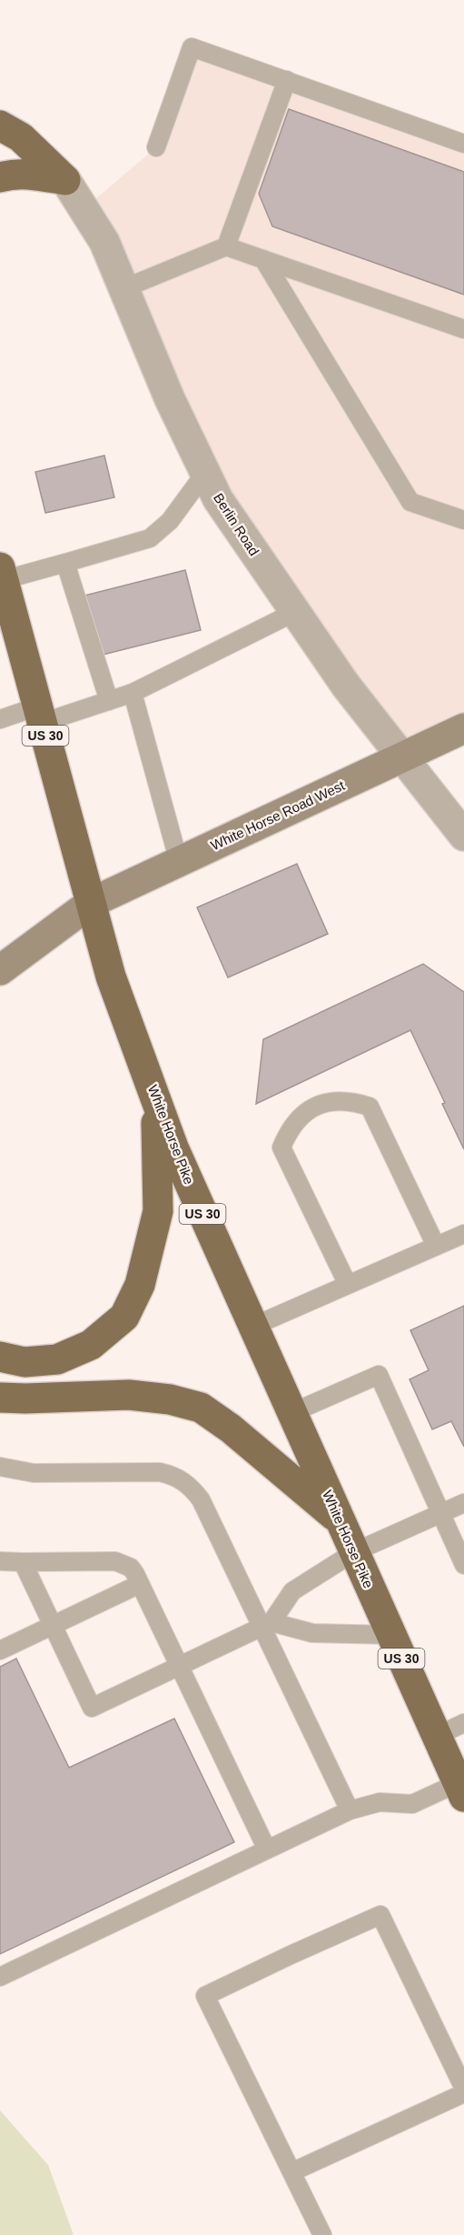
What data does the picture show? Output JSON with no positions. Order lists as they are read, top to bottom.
{
  "streets": {
    "highway": ["US 30", "White Horse Pike"],
    "main road": ["White Horse Road West"],
    "street": ["Berlin Road"]
  },
  "crossings": [
    ["Berlin Road", "White Horse Road West"],
    ["White Horse Road West", "White Horse Pike"]
  ]
}
